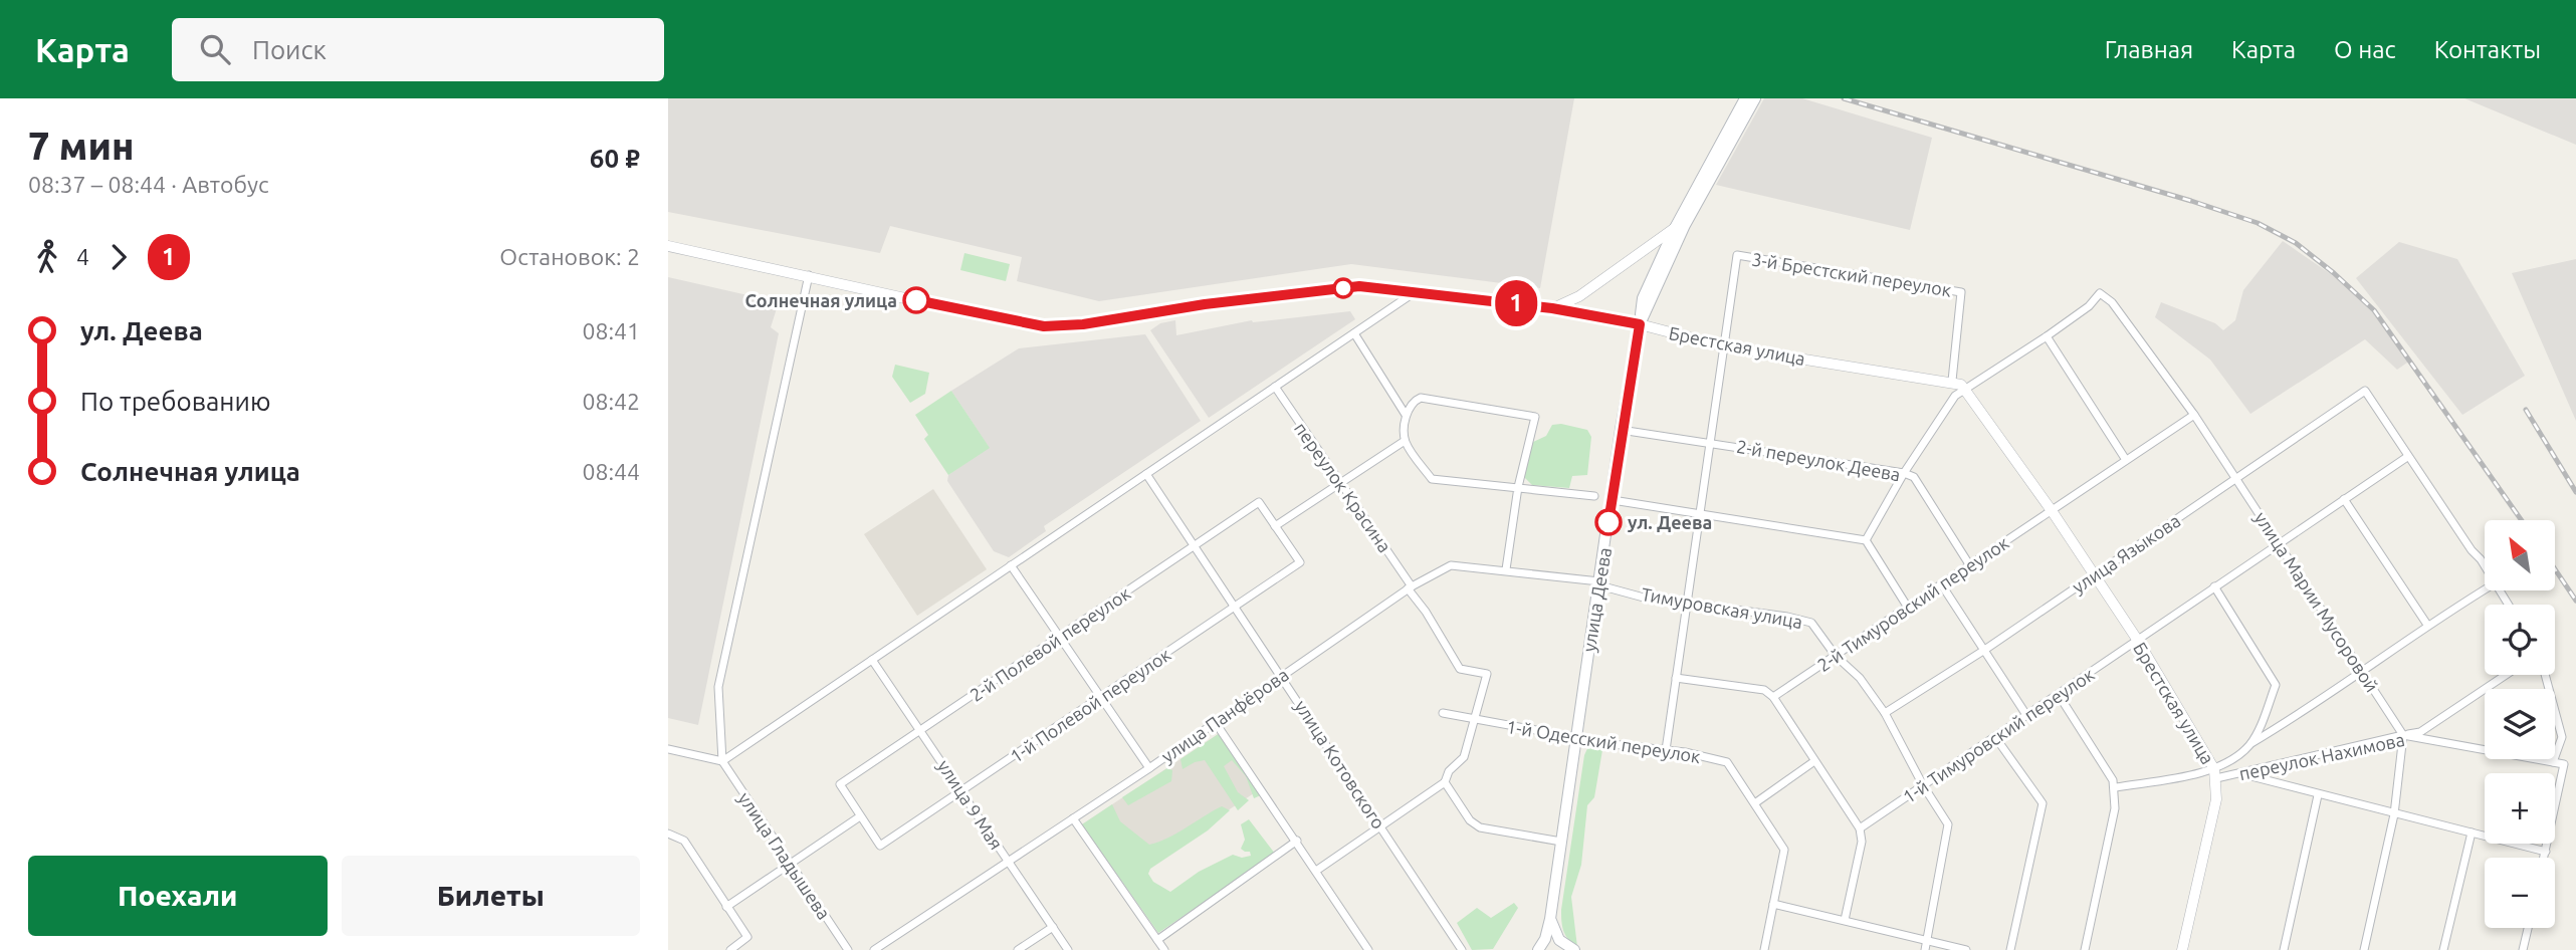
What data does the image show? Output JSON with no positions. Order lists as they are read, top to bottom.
{
  "streets": {
    "main road": ["улица Деева"],
    "street": [
      "3-й Брестский переулок",
      "Брестская улица",
      "2-й переулок Деева",
      "переулок Красина",
      "улица Языкова",
      "улица Марии Мусоровой",
      "2-й Тимуровский переулок",
      "Тимуровская улица",
      "2-й Полевой переулок",
      "1-й Полевой переулок",
      "улица Панфёрова",
      "1-й Тимуровский переулок",
      "1-й Одесский переулок",
      "переулок Нахимова",
      "улица Котовского",
      "улица 9 Мая",
      "улица Гладышева"
    ]
  },
  "crossings": [
    ["3-й Брестский переулок", "Брестская улица"],
    ["Брестская улица", "улица Языкова"],
    ["Брестская улица", "улица Деева"],
    ["Брестская улица", "2-й Тимуровский переулок"],
    ["Брестская улица", "1-й Тимуровский переулок"],
    ["Брестская улица", "переулок Нахимова"],
    ["2-й переулок Деева", "улица Деева"],
    ["2-й переулок Деева", "2-й Тимуровский переулок"],
    ["переулок Красина", "улица Панфёрова"],
    ["переулок Красина", "1-й Одесский переулок"],
    ["улица Языкова", "улица Марии Мусоровой"],
    ["улица Языкова", "Тимуровская улица"],
    ["улица Языкова", "1-й Тимуровский переулок"],
    ["улица Деева", "Тимуровская улица"],
    ["улица Деева", "улица Панфёрова"],
    ["улица Деева", "1-й Одесский переулок"],
    ["улица Марии Мусоровой", "2-й Тимуровский переулок"],
    ["улица Марии Мусоровой", "1-й Тимуровский переулок"],
    ["улица Марии Мусоровой", "переулок Нахимова"],
    ["2-й Тимуровский переулок", "Тимуровская улица"],
    ["Тимуровская улица", "улица Панфёрова"],
    ["Тимуровская улица", "1-й Тимуровский переулок"],
    ["2-й Полевой переулок", "1-й Полевой переулок"],
    ["2-й Полевой переулок", "улица Котовского"],
    ["2-й Полевой переулок", "улица 9 Мая"],
    ["1-й Полевой переулок", "улица Котовского"],
    ["1-й Полевой переулок", "улица 9 Мая"],
    ["улица Панфёрова", "улица Котовского"],
    ["улица Панфёрова", "улица 9 Мая"]
  ],
  "places": ["Солнечная улица", "ул. Деева"],
  "lines": ["bus line 1"],
  "north": "top left",
  "page": {
    "header": "Карта",
    "search": "Поиск",
    "nav": [
      "Главная",
      "Карта",
      "О нас",
      "Контакты"
    ],
    "heading": ["7 мин", "08:37 – 08:44 · Автобус", "60 ₽"],
    "on_map": "1",
    "legs": ["4", "1", "Остановок: 2"],
    "list": [
      {
        "name": "ул. Деева",
        "value": "08:41"
      },
      {
        "name": "По требованию",
        "value": "08:42"
      },
      {
        "name": "Солнечная улица",
        "value": "08:44"
      }
    ],
    "map_buttons": ["+", "−"],
    "buttons": ["Поехали", "Билеты"]
  }
}
